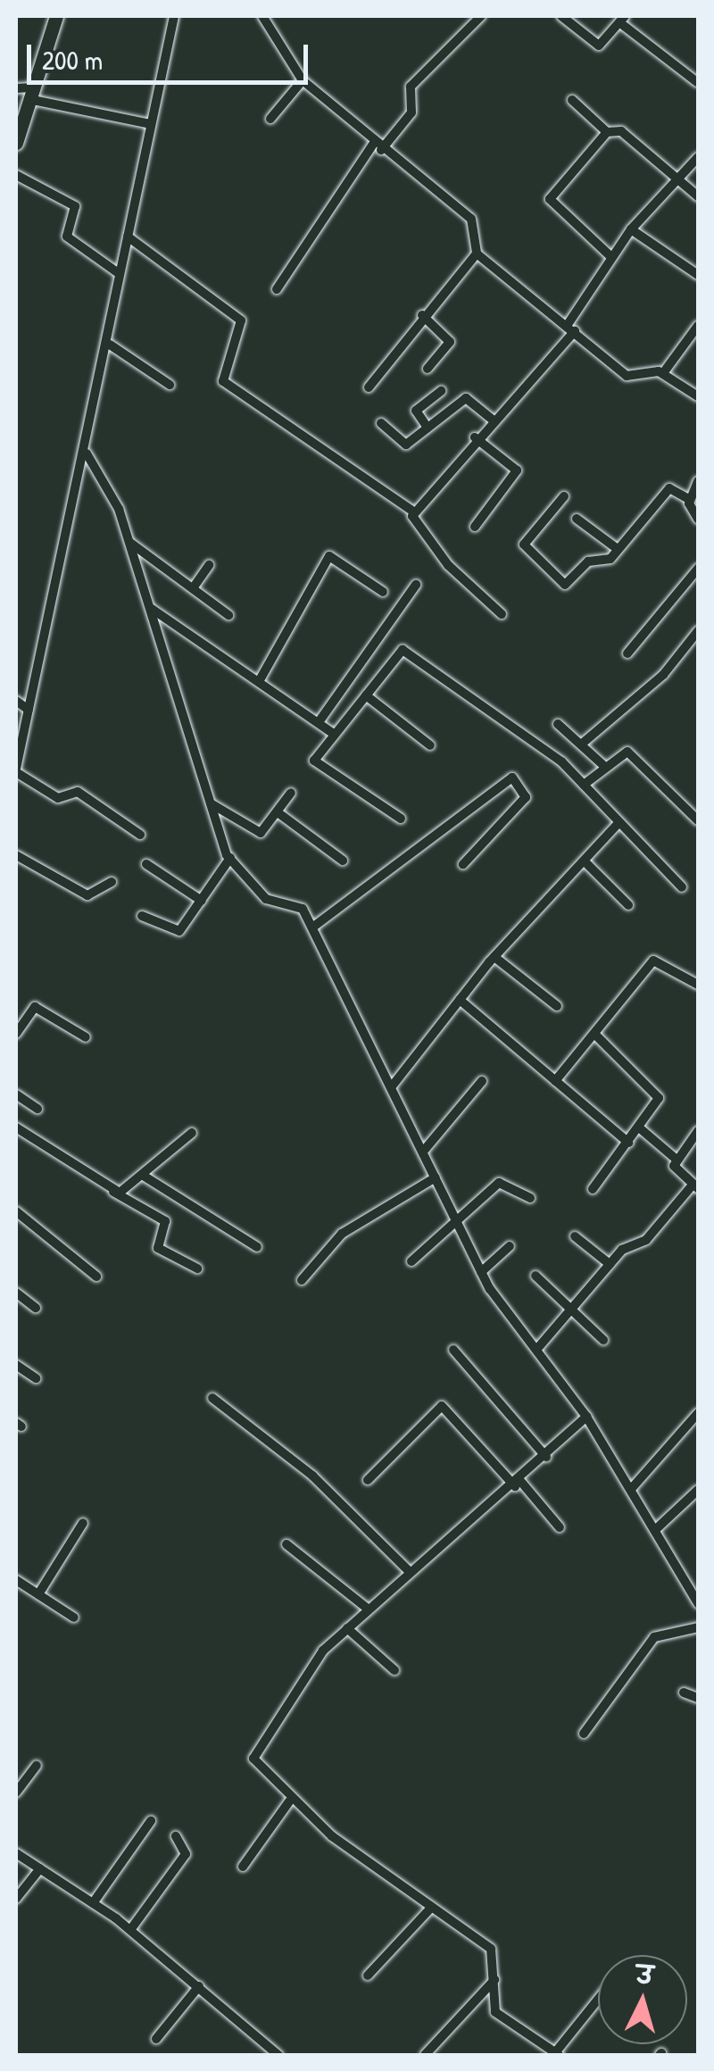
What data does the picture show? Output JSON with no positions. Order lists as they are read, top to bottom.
{
  "scale_bar": "200 m",
  "north": "top"
}
